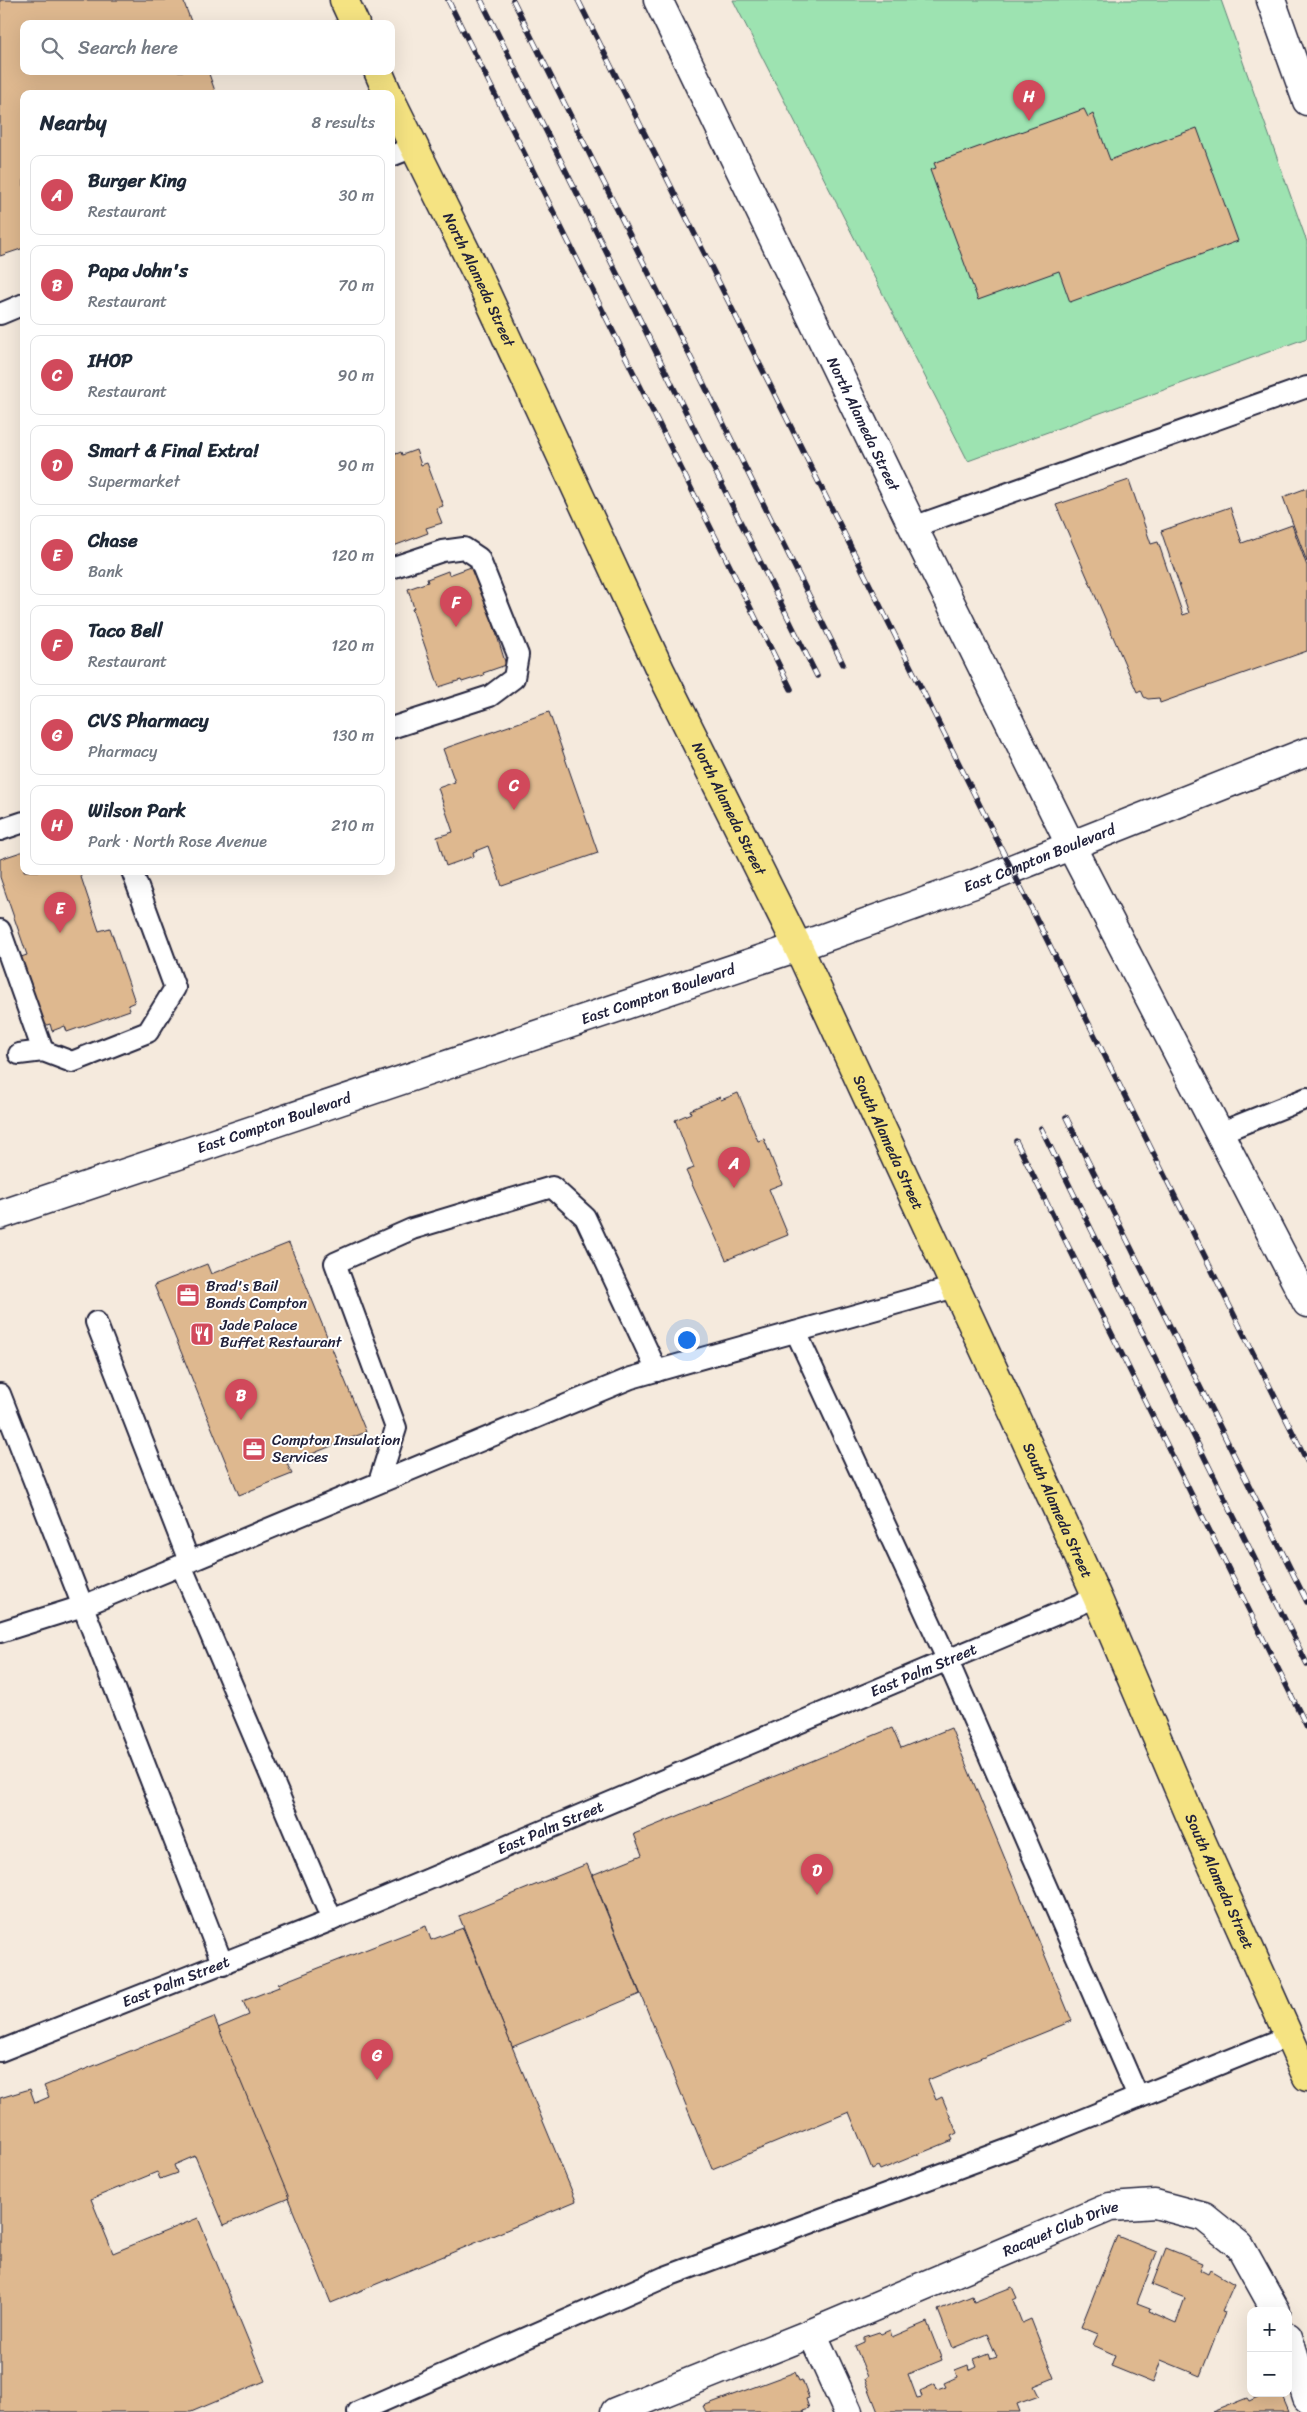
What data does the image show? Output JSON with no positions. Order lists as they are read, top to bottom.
{
  "streets": {
    "main road": ["North Alameda Street", "South Alameda Street"],
    "street": ["East Compton Boulevard", "Racquet Club Drive"],
    "lane": ["East Palm Street"]
  },
  "crossings": [
    ["North Alameda Street", "East Compton Boulevard"],
    ["North Alameda Street", "South Alameda Street"],
    ["East Compton Boulevard", "South Alameda Street"],
    ["South Alameda Street", "East Palm Street"]
  ],
  "places": {
    "office": ["Brad's Bail Bonds Compton", "Compton Insulation Services"],
    "restaurant": ["Jade Palace Buffet Restaurant"]
  },
  "page": {
    "search": "Search here",
    "pins": [
      "H",
      "F",
      "C",
      "E",
      "A",
      "B",
      "D",
      "G"
    ],
    "heading": ["Nearby", "8 results"],
    "list": [
      {
        "mark": "A",
        "name": "Burger King",
        "note": "Restaurant",
        "value": "30 m"
      },
      {
        "mark": "B",
        "name": "Papa John's",
        "note": "Restaurant",
        "value": "70 m"
      },
      {
        "mark": "C",
        "name": "IHOP",
        "note": "Restaurant",
        "value": "90 m"
      },
      {
        "mark": "D",
        "name": "Smart & Final Extra!",
        "note": "Supermarket",
        "value": "90 m"
      },
      {
        "mark": "E",
        "name": "Chase",
        "note": "Bank",
        "value": "120 m"
      },
      {
        "mark": "F",
        "name": "Taco Bell",
        "note": "Restaurant",
        "value": "120 m"
      },
      {
        "mark": "G",
        "name": "CVS Pharmacy",
        "note": "Pharmacy",
        "value": "130 m"
      },
      {
        "mark": "H",
        "name": "Wilson Park",
        "note": "Park · North Rose Avenue",
        "value": "210 m"
      }
    ],
    "map_buttons": ["+", "−"]
  }
}
